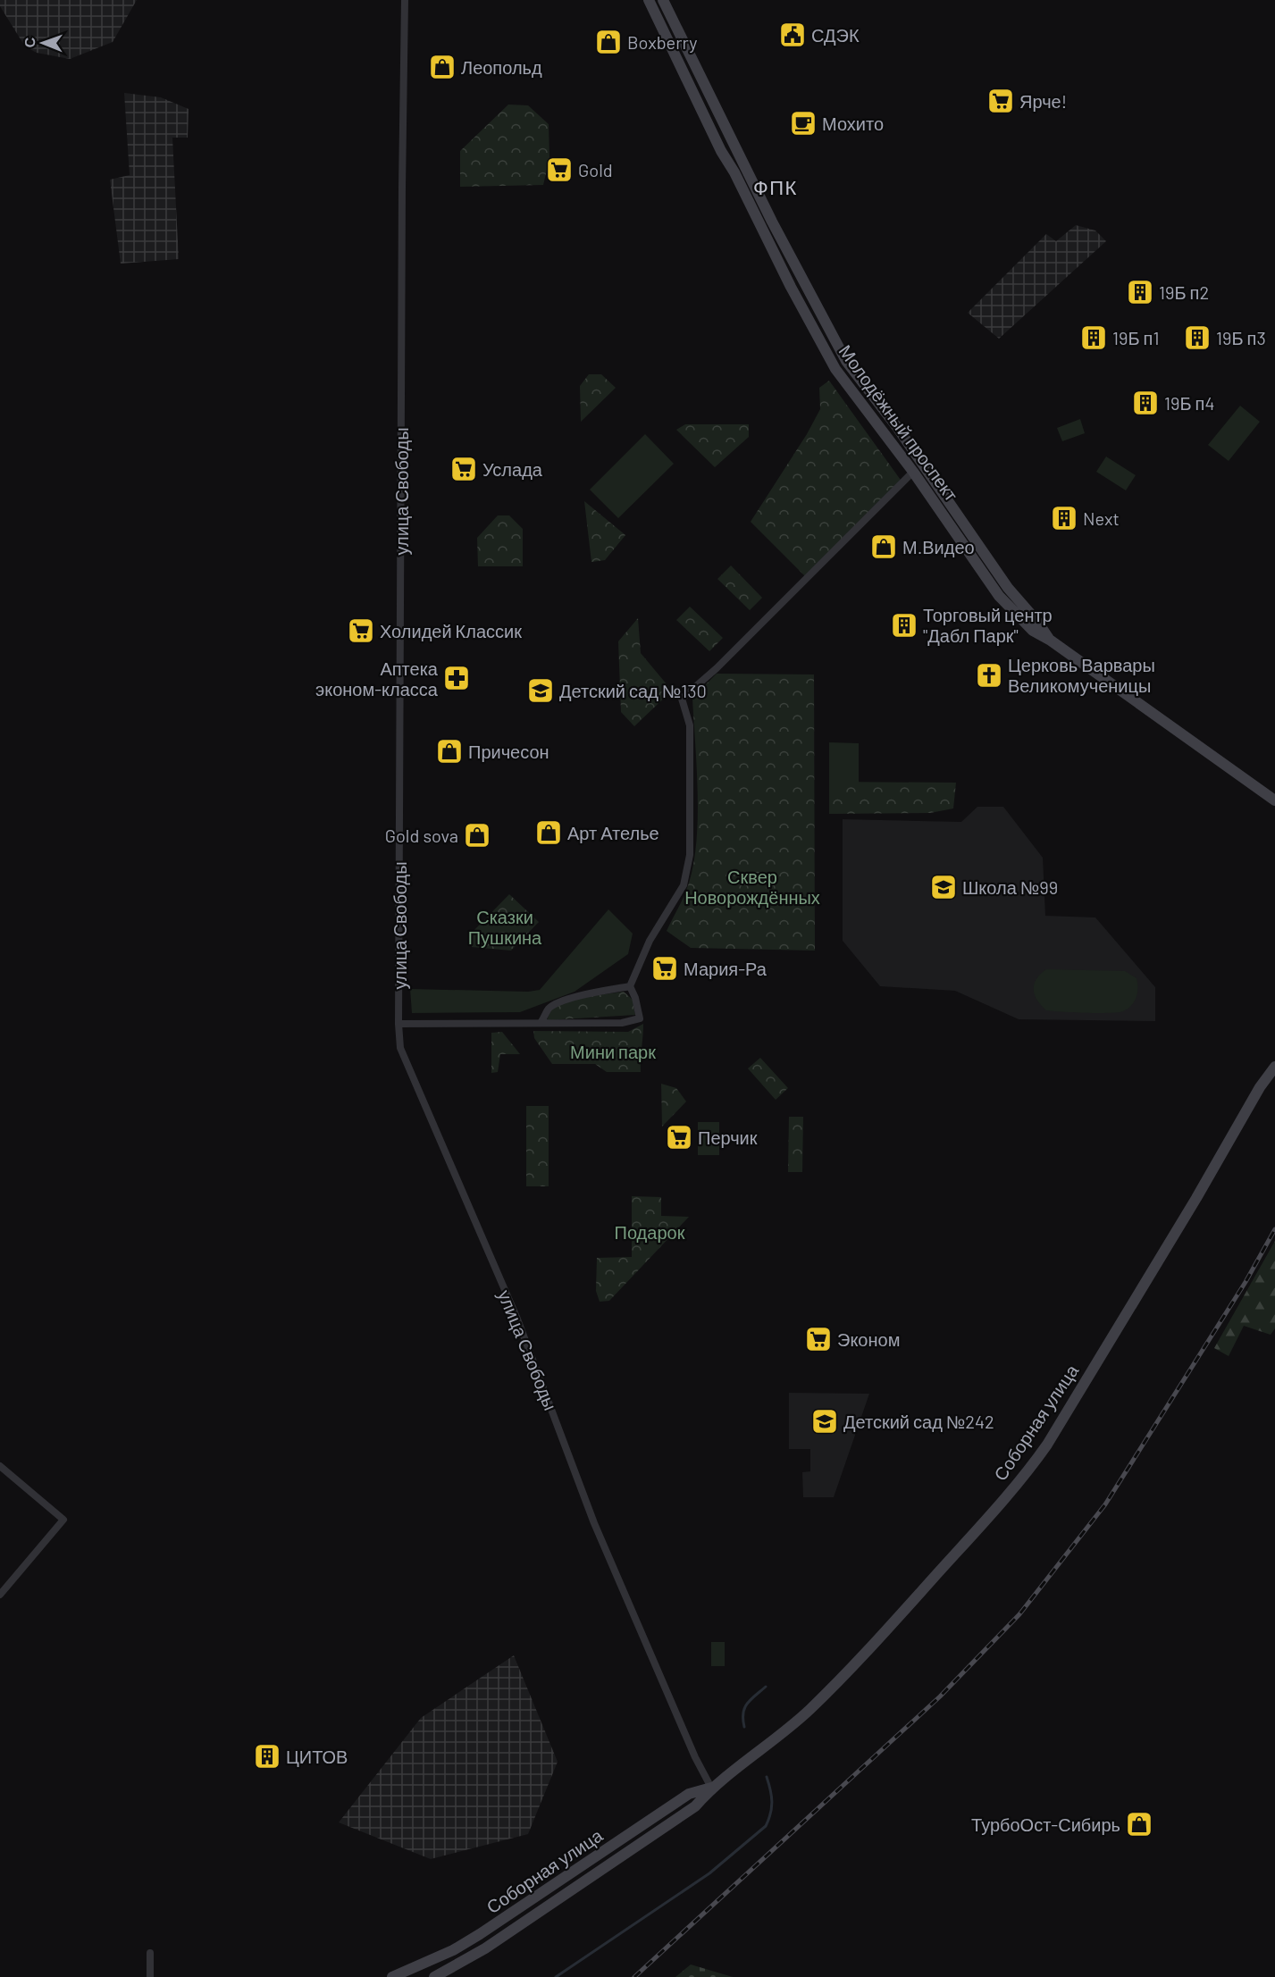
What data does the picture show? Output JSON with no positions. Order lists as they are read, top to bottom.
{
  "streets": {
    "main road": ["Молодёжный проспект", "Соборная улица"],
    "street": ["улица Свободы"]
  },
  "crossings": [
    ["улица Свободы", "Соборная улица"]
  ],
  "districts": ["ФПК"],
  "parks": [
    "Сквер Новорождённых",
    "Сказки Пушкина",
    "Мини парк",
    "Подарок"
  ],
  "places": {
    "public building": ["СДЭК"],
    "shop": [
      "Boxberry",
      "Леопольд",
      "М.Видео",
      "Причесон",
      "Арт Ателье",
      "Gold sova",
      "ТурбоОст-Сибирь"
    ],
    "supermarket": [
      "Ярче!",
      "Gold",
      "Услада",
      "Холидей Классик",
      "Мария-Ра",
      "Перчик",
      "Эконом"
    ],
    "cafe": ["Мохито"],
    "building": [
      "19Б п2",
      "19Б п1",
      "19Б п3",
      "19Б п4",
      "Next",
      "Торговый центр \"Дабл Парк\"",
      "ЦИТОВ"
    ],
    "church": ["Церковь Варвары Великомученицы"],
    "pharmacy": ["Аптека эконом-класса"],
    "school or university": ["Детский сад №130", "Школа №99", "Детский сад №242"]
  },
  "north": "left"
}
